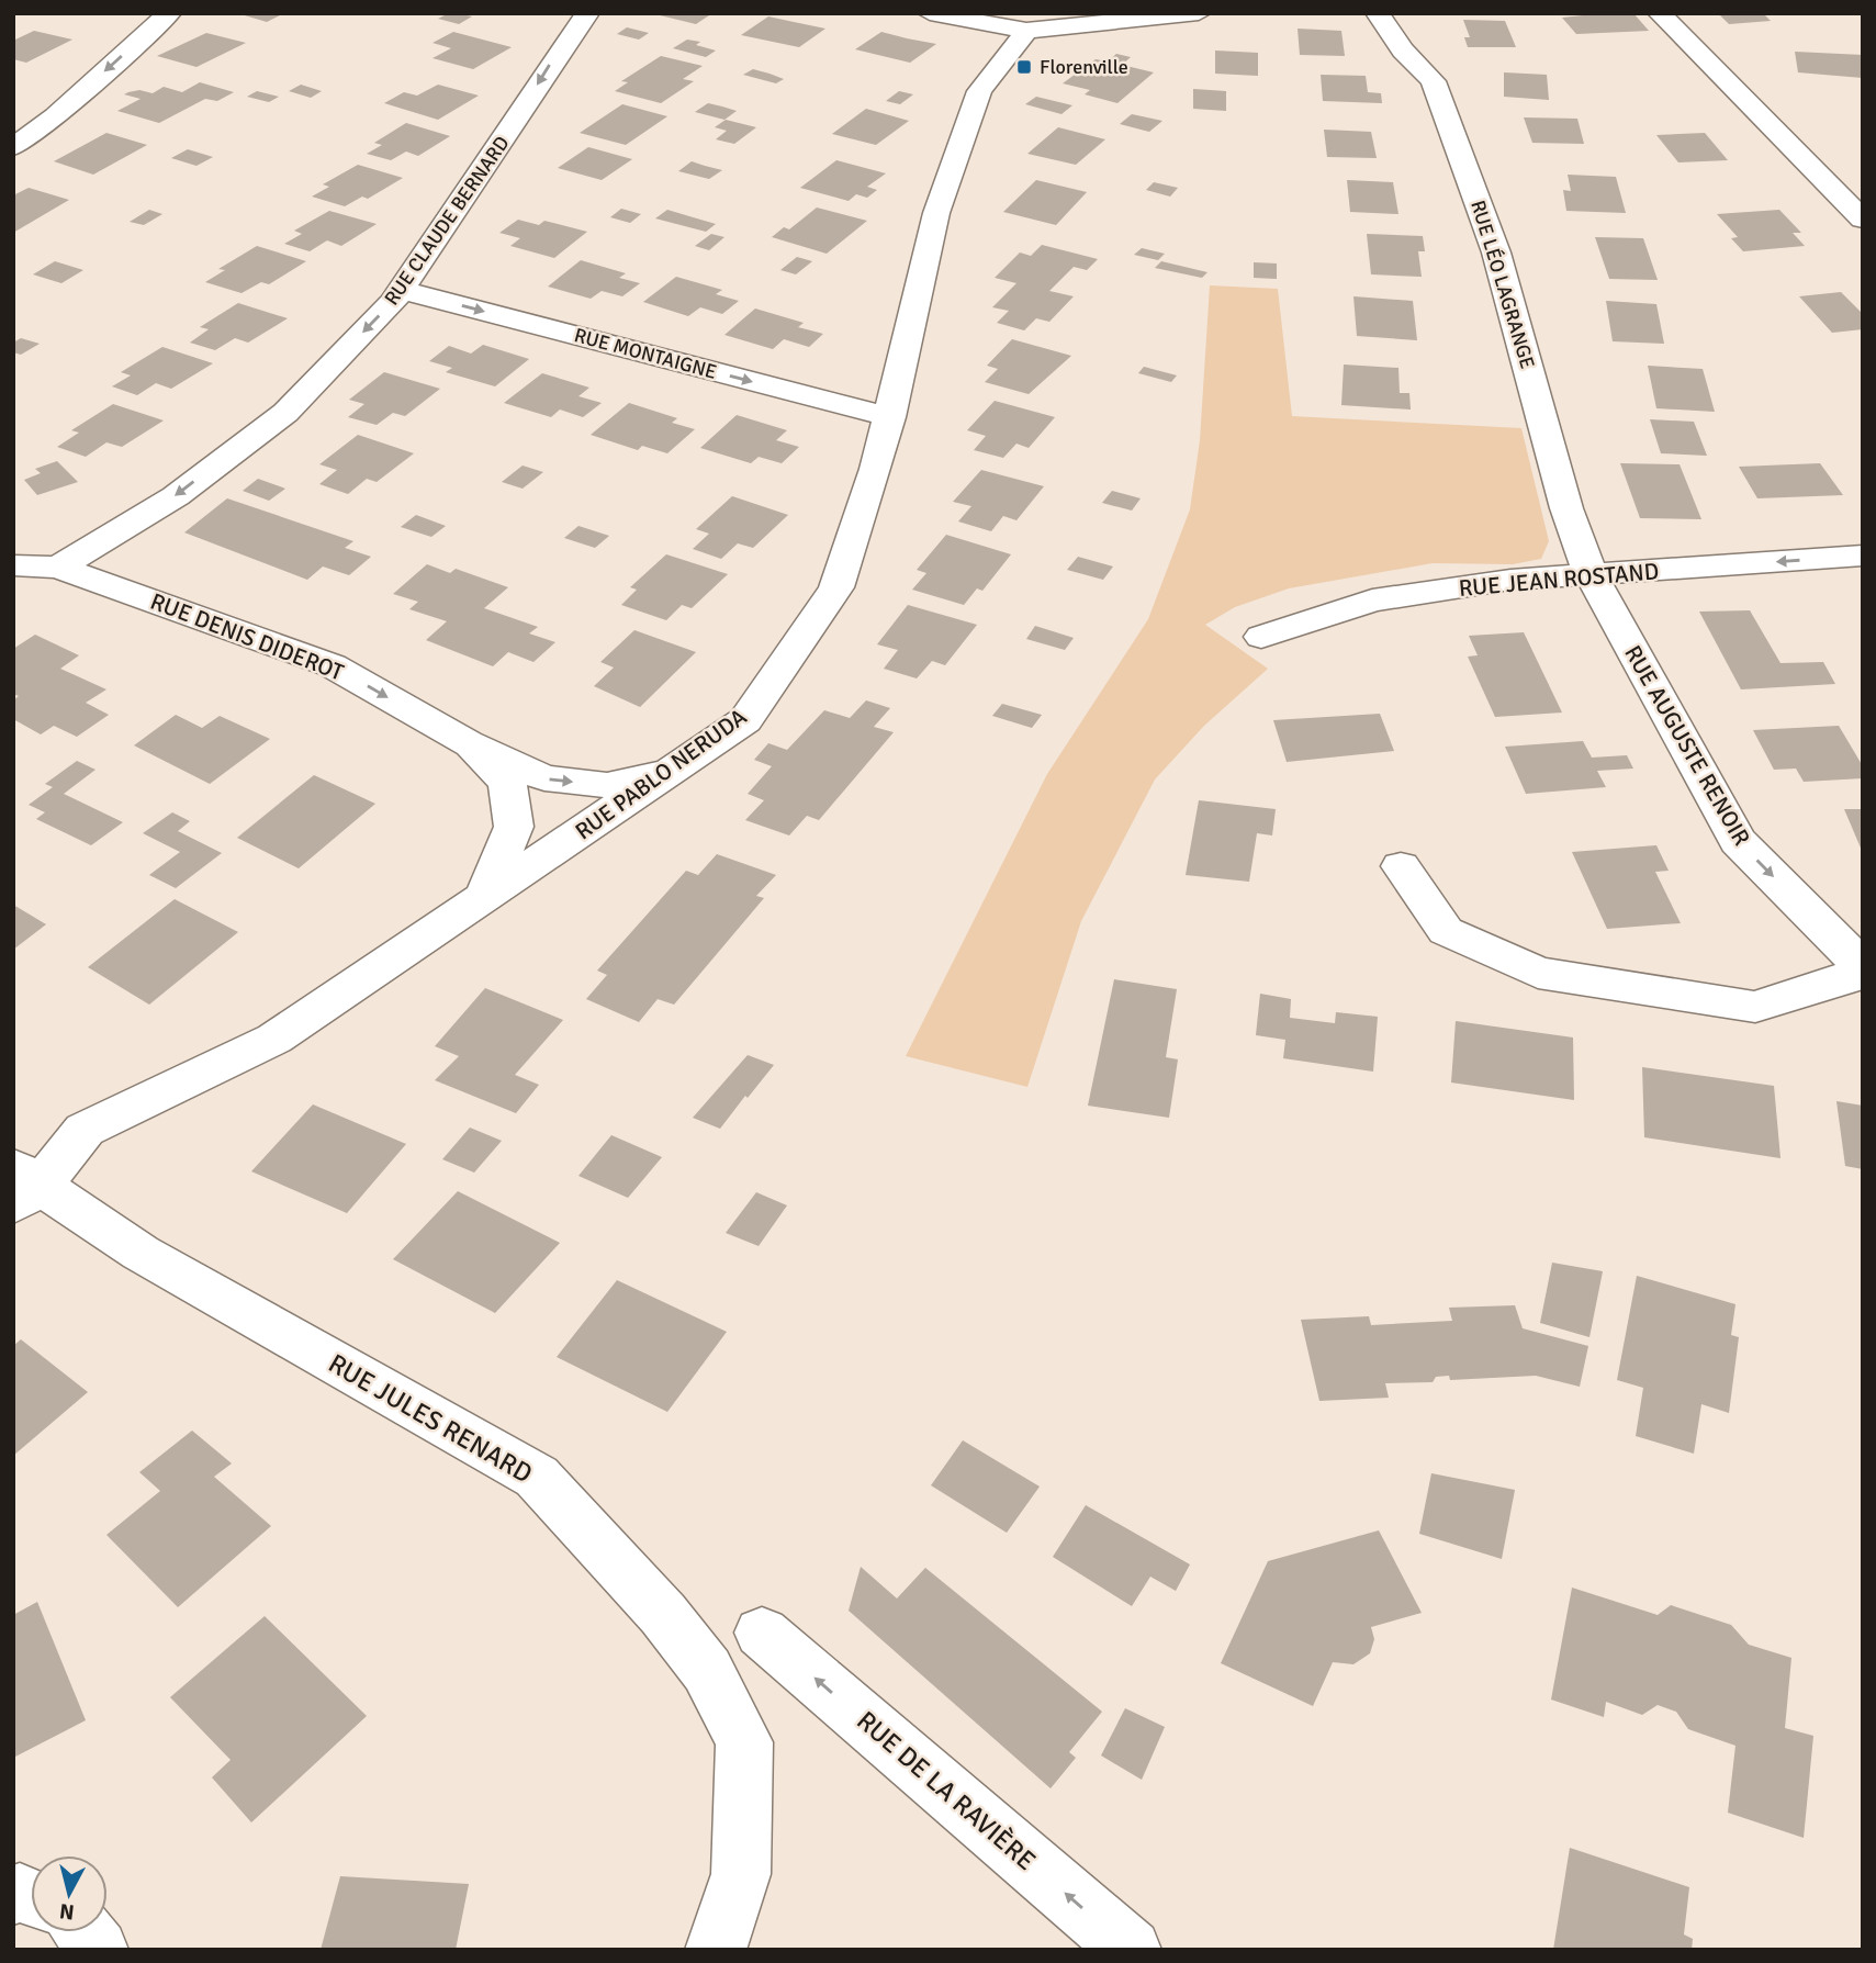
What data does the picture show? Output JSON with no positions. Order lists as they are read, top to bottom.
{
  "streets": {
    "street": [
      "RUE CLAUDE BERNARD",
      "RUE LÉO LAGRANGE",
      "RUE MONTAIGNE",
      "RUE JEAN ROSTAND",
      "RUE DENIS DIDEROT",
      "RUE AUGUSTE RENOIR",
      "RUE PABLO NERUDA",
      "RUE JULES RENARD",
      "RUE DE LA RAVIÈRE"
    ]
  },
  "crossings": [
    ["RUE CLAUDE BERNARD", "RUE MONTAIGNE"],
    ["RUE CLAUDE BERNARD", "RUE DENIS DIDEROT"],
    ["RUE LÉO LAGRANGE", "RUE JEAN ROSTAND"],
    ["RUE LÉO LAGRANGE", "RUE AUGUSTE RENOIR"],
    ["RUE MONTAIGNE", "RUE PABLO NERUDA"],
    ["RUE JEAN ROSTAND", "RUE AUGUSTE RENOIR"],
    ["RUE DENIS DIDEROT", "RUE PABLO NERUDA"],
    ["RUE PABLO NERUDA", "RUE JULES RENARD"]
  ],
  "one_way": [
    "RUE CLAUDE BERNARD",
    "RUE MONTAIGNE",
    "RUE JEAN ROSTAND",
    "RUE DENIS DIDEROT",
    "RUE AUGUSTE RENOIR",
    "RUE DE LA RAVIÈRE"
  ],
  "places": {
    "transit": ["Florenville"]
  },
  "north": "bottom"
}
